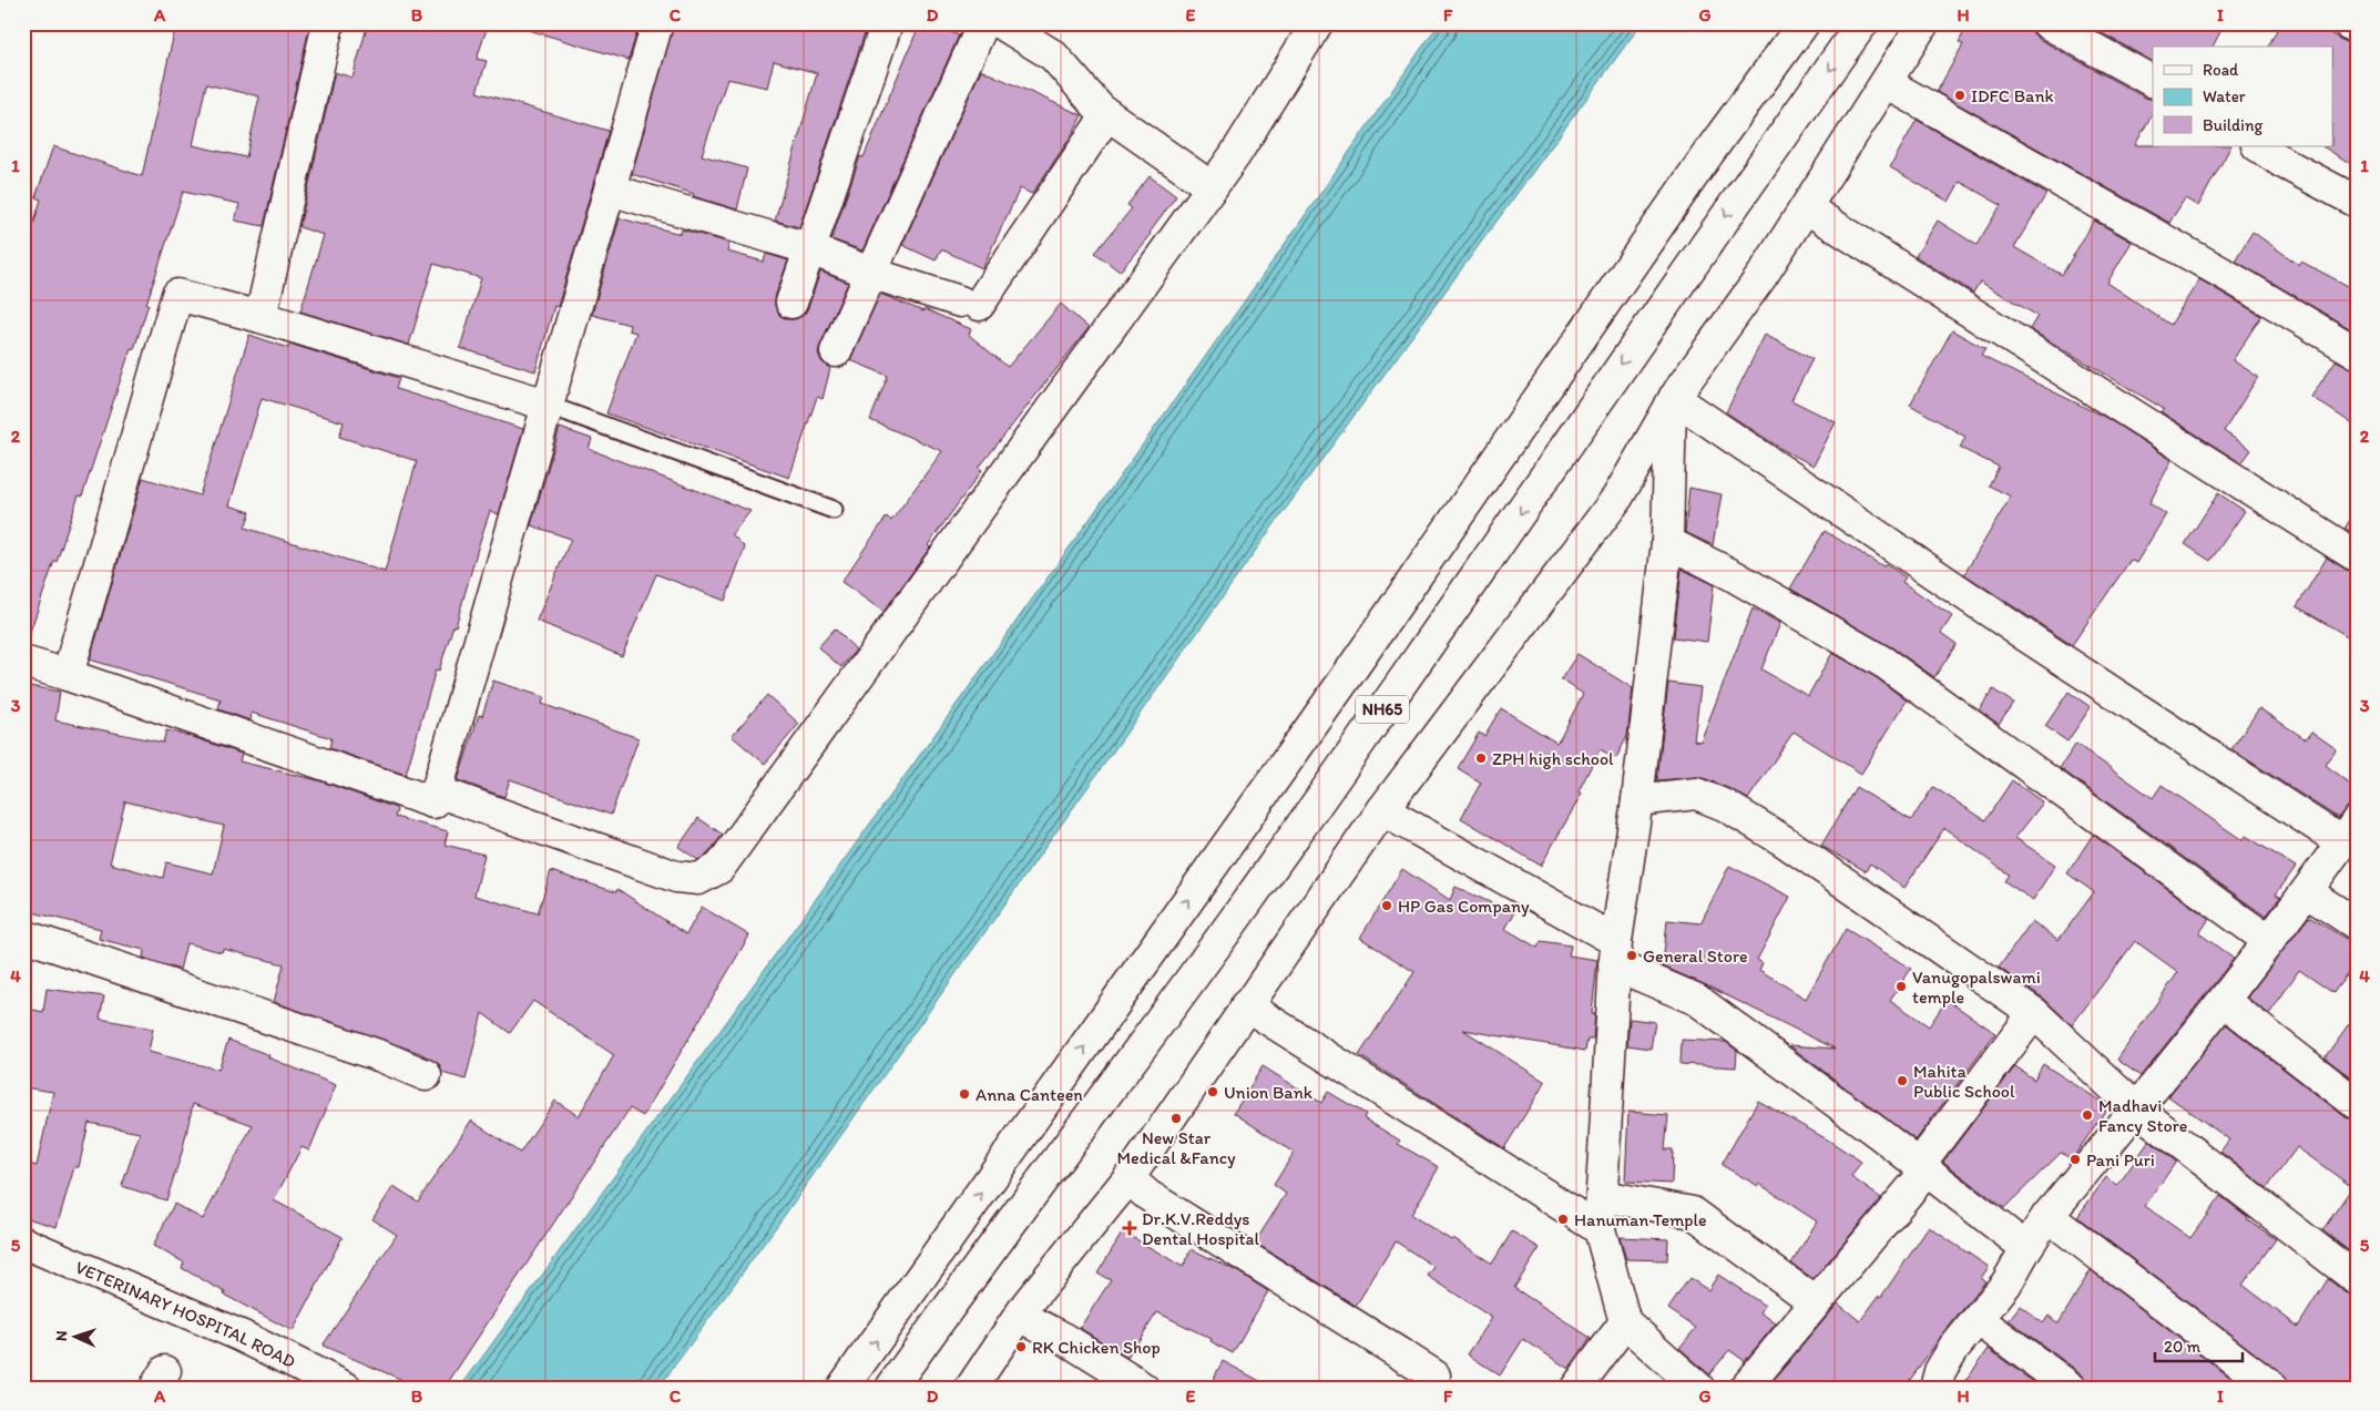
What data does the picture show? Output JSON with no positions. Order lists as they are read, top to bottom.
{
  "streets": {
    "main road": ["NH65", "VETERINARY HOSPITAL ROAD"]
  },
  "places": {
    "other": [
      "IDFC Bank",
      "ZPH high school",
      "HP Gas Company",
      "General Store",
      "Vanugopalswami temple",
      "Mahita Public School",
      "Union Bank",
      "Anna Canteen",
      "Madhavi Fancy Store",
      "New Star Medical &Fancy",
      "Pani Puri",
      "Hanuman Temple",
      "RK Chicken Shop"
    ],
    "health": ["Dr.K.V.Reddys Dental Hospital"]
  },
  "legend": ["Road", "Water", "Building"],
  "scale_bar": "20 m",
  "north": "left",
  "grid": {
    "columns": [
      "A",
      "B",
      "C",
      "D",
      "E",
      "F",
      "G",
      "H",
      "I"
    ],
    "rows": [
      "1",
      "2",
      "3",
      "4",
      "5"
    ]
  }
}
